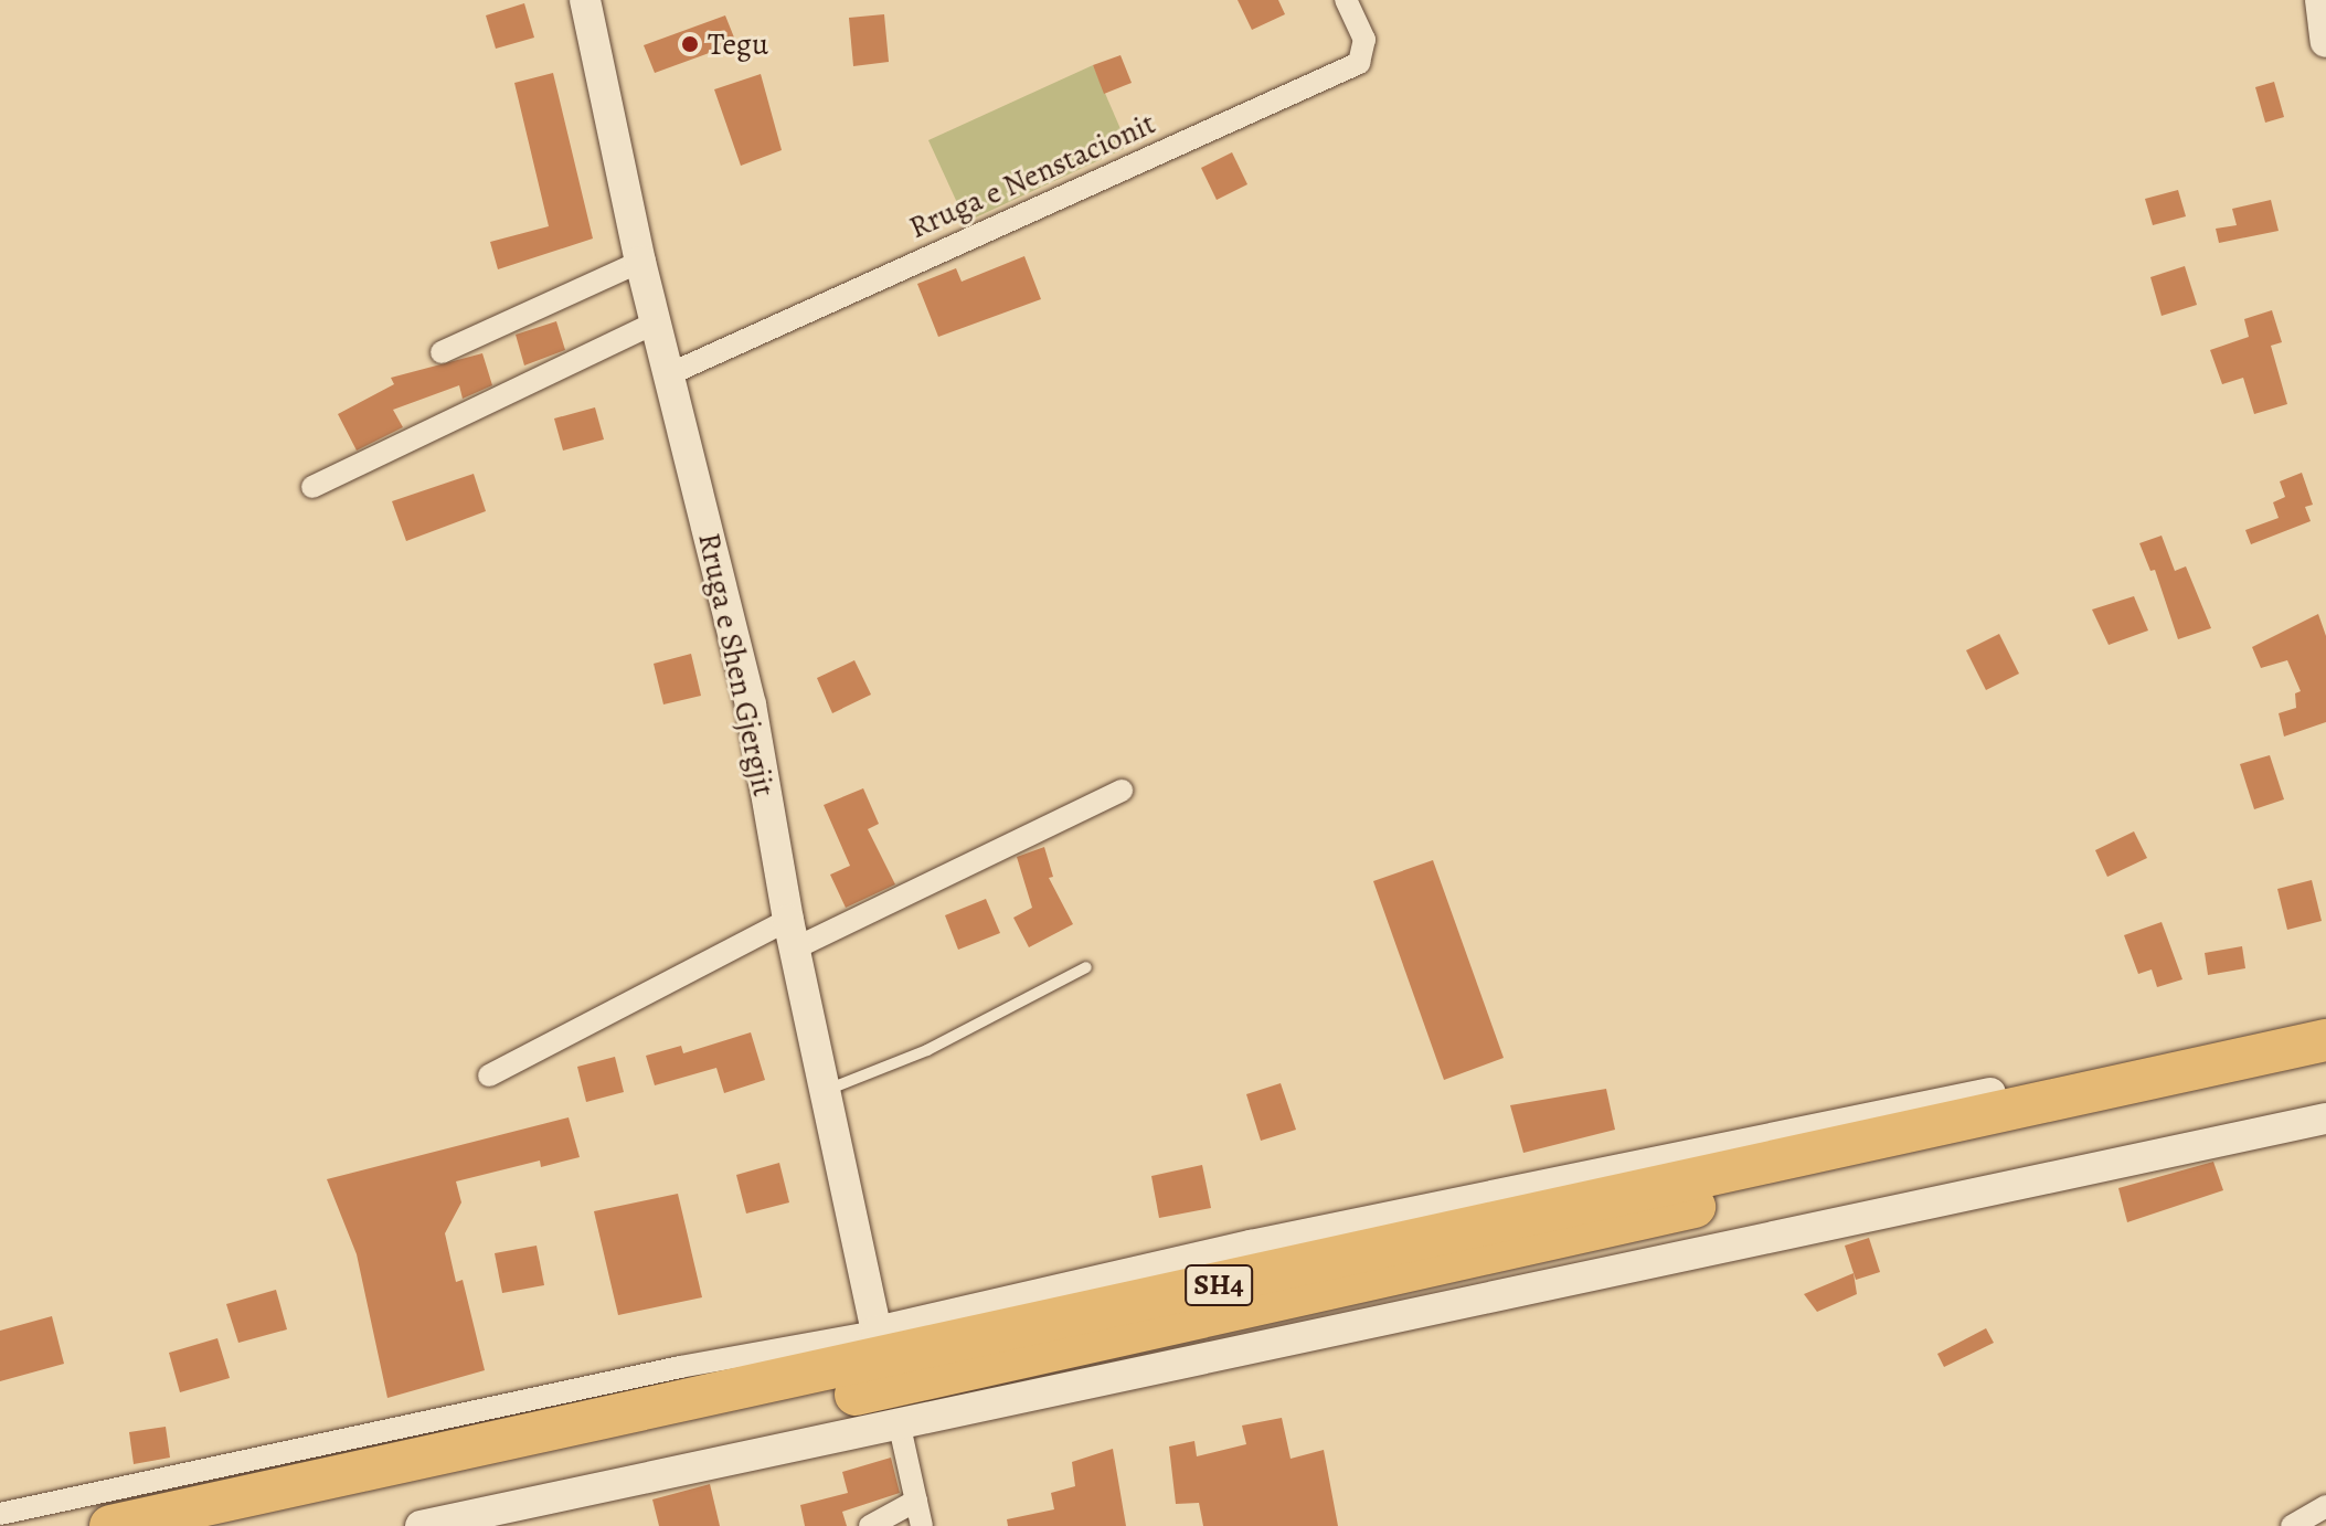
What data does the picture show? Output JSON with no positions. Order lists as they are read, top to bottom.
{
  "streets": {
    "highway": ["SH4"],
    "street": ["Rruga e Nenstacionit", "Rruga e Shen Gjergjit"]
  },
  "crossings": [
    ["Rruga e Nenstacionit", "Rruga e Shen Gjergjit"]
  ],
  "places": ["Tegu"]
}
